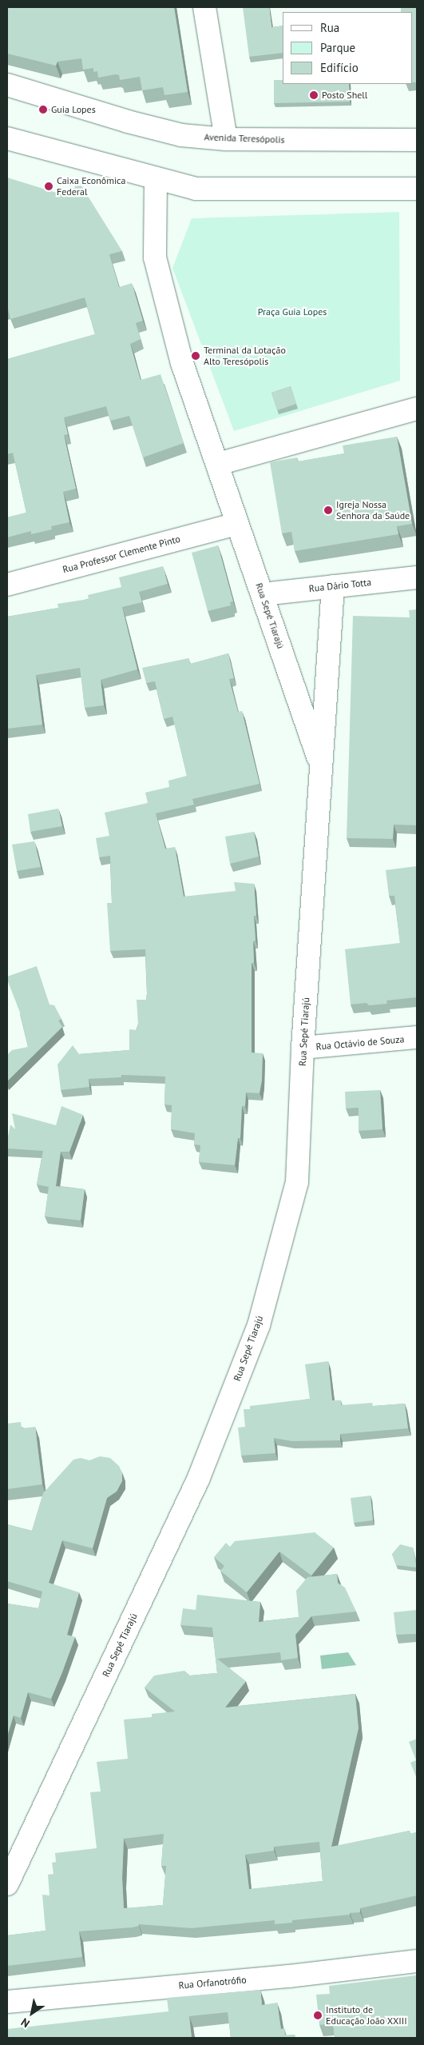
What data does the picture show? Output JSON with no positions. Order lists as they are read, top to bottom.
{
  "streets": {
    "street": [
      "Avenida Teresópolis",
      "Rua Professor Clemente Pinto",
      "Rua Dário Totta",
      "Rua Sepé Tiarajú",
      "Rua Octávio de Souza",
      "Rua Orfanotrófio"
    ]
  },
  "crossings": [
    ["Rua Professor Clemente Pinto", "Rua Sepé Tiarajú"],
    ["Rua Dário Totta", "Rua Sepé Tiarajú"],
    ["Rua Sepé Tiarajú", "Rua Octávio de Souza"]
  ],
  "parks": ["Praça Guia Lopes"],
  "places": [
    "Posto Shell",
    "Guia Lopes",
    "Caixa Econômica Federal",
    "Terminal da Lotação Alto Teresópolis",
    "Igreja Nossa Senhora da Saúde",
    "Instituto de Educação João XXIII"
  ],
  "legend": ["Rua", "Parque", "Edifício"],
  "north": "bottom left"
}
